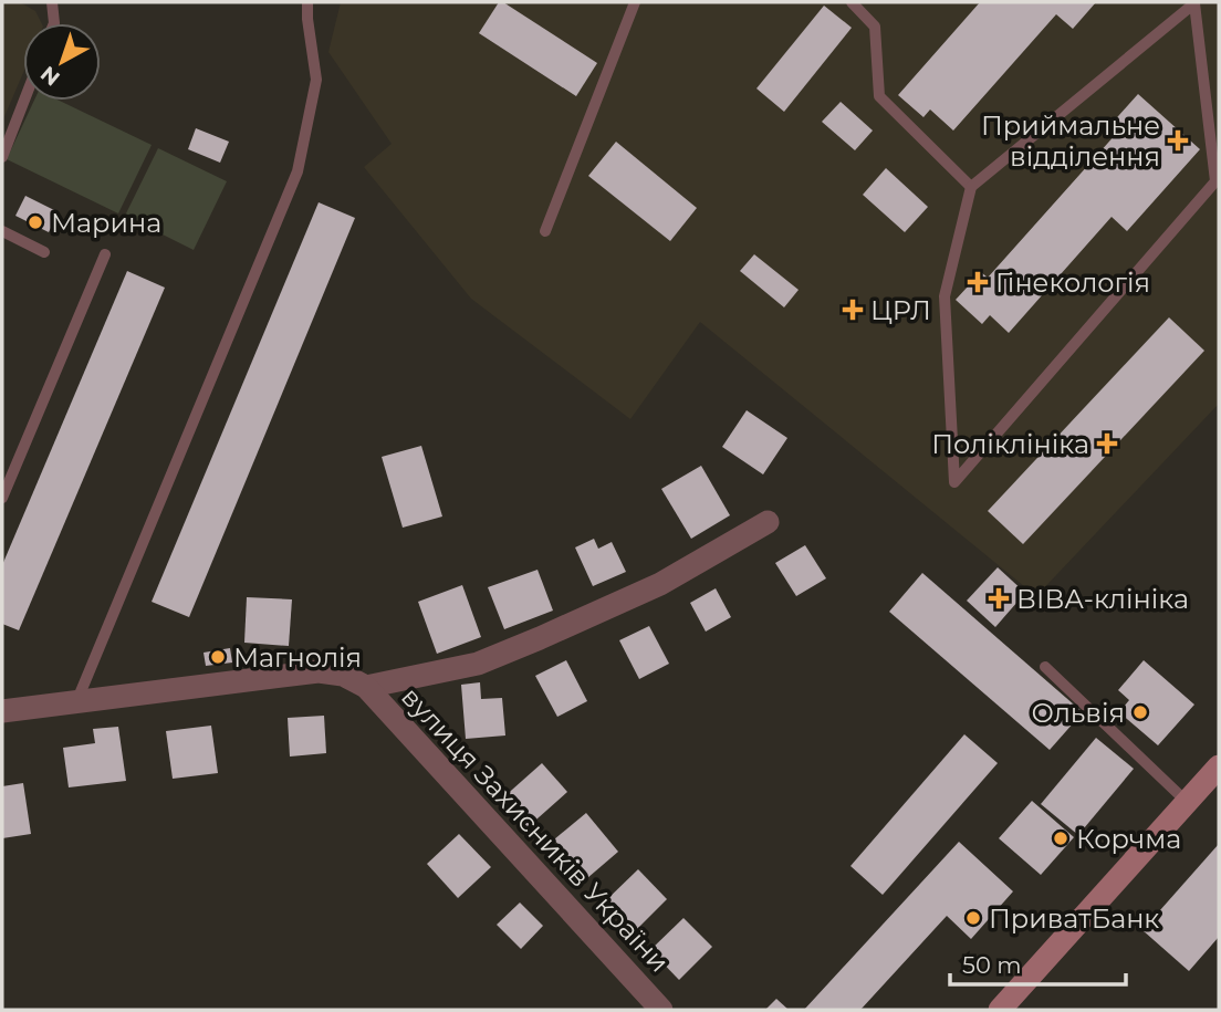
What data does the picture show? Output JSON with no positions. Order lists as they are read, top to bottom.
{
  "streets": {
    "street": ["вулиця Захисників України"]
  },
  "places": {
    "health": [
      "Приймальне відділення",
      "Гінекологія",
      "ЦРЛ",
      "Поліклініка",
      "ВІВА-клініка"
    ],
    "other": [
      "Марина",
      "Магнолія",
      "Ольвія",
      "Корчма",
      "ПриватБанк"
    ]
  },
  "scale_bar": "50 m",
  "north": "bottom left"
}
